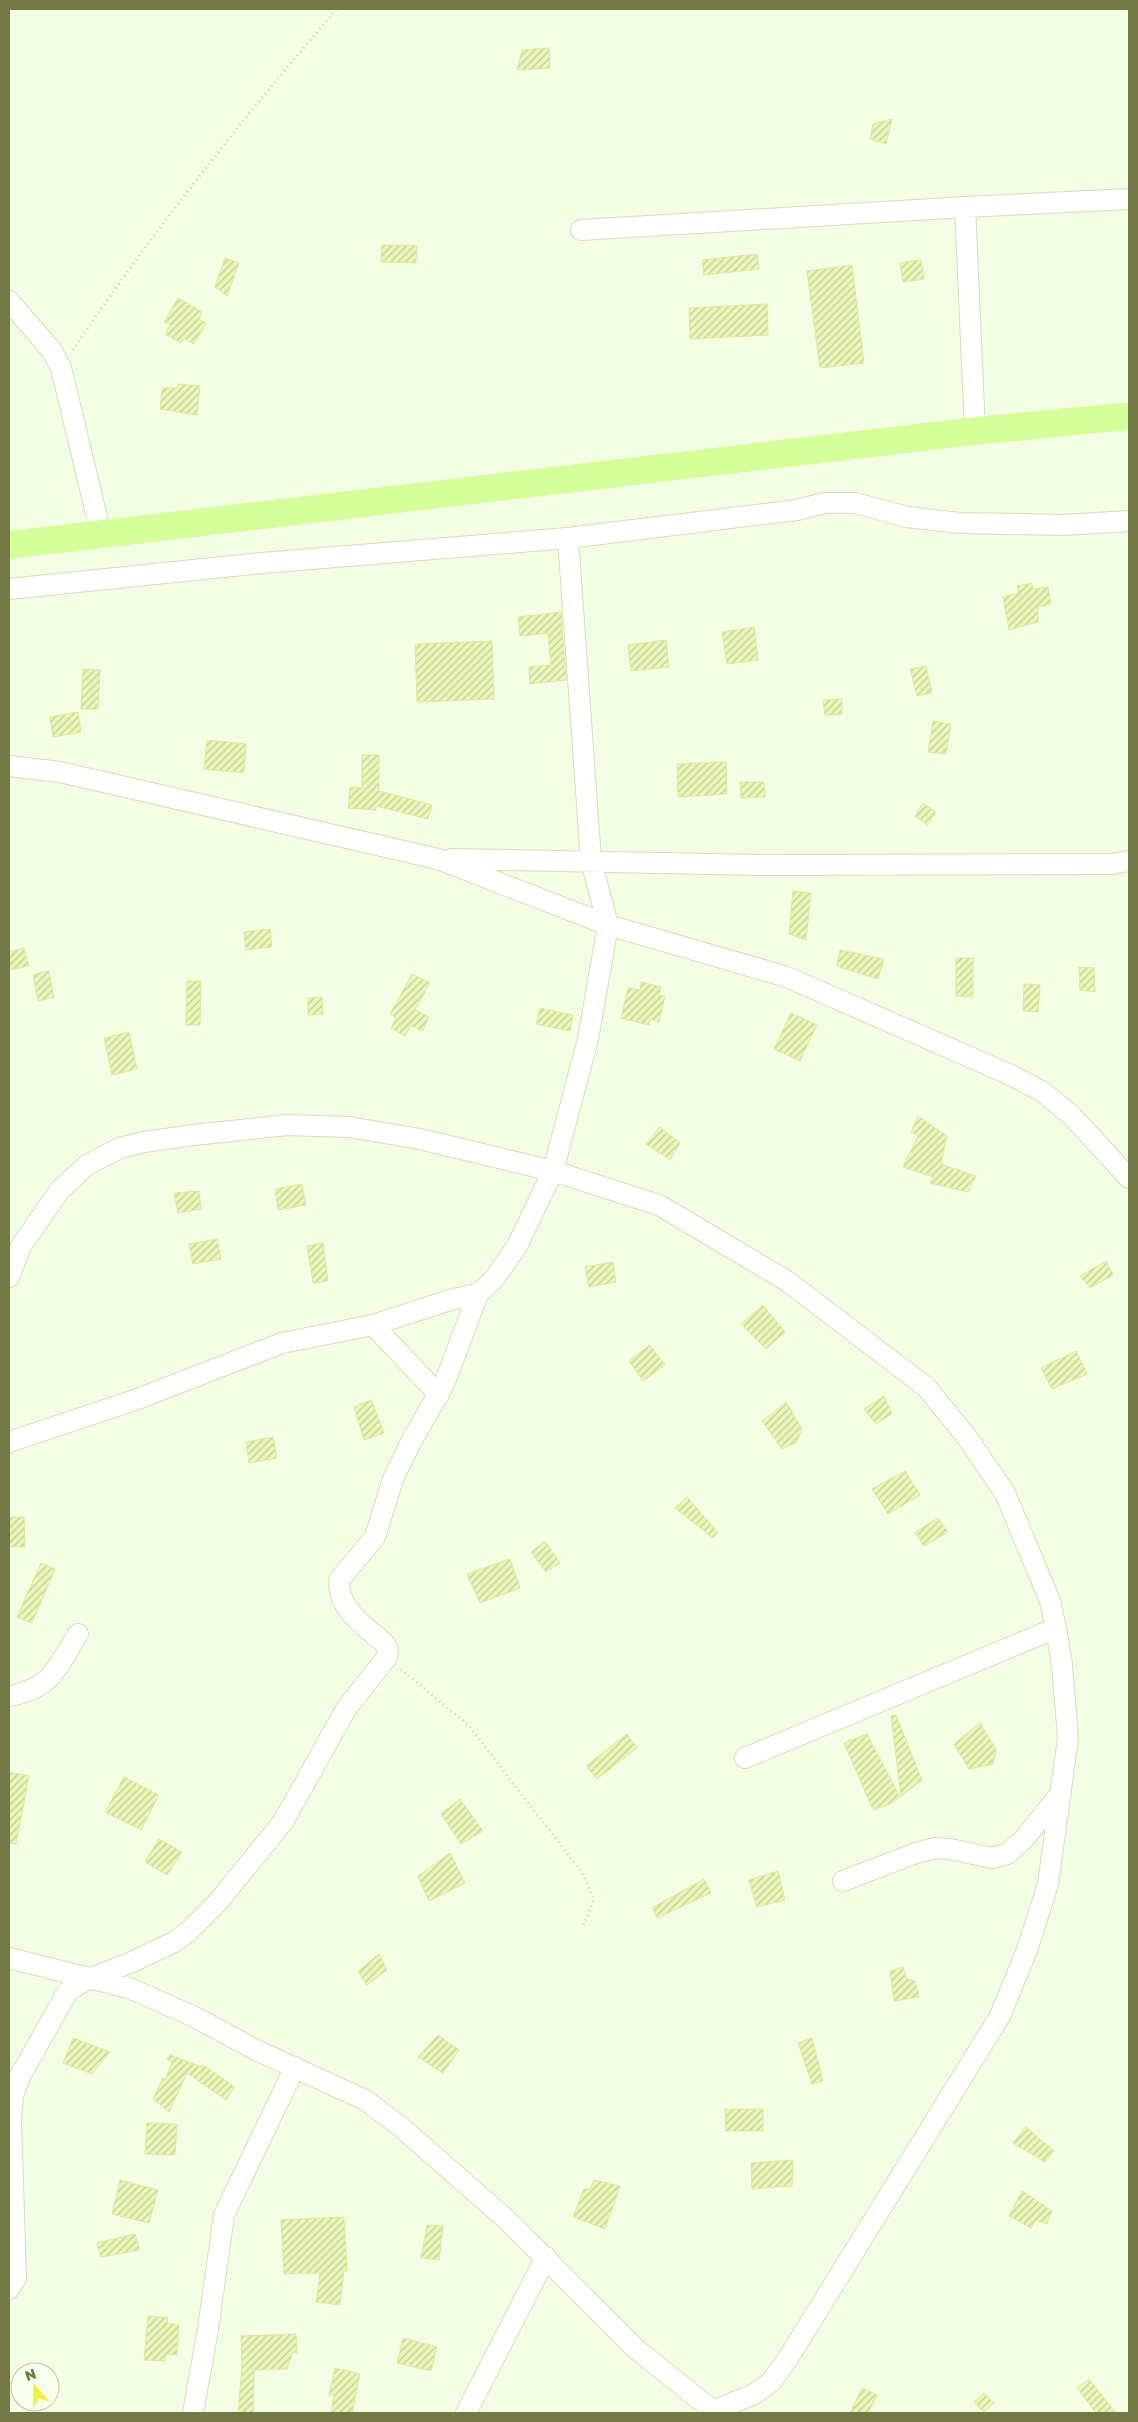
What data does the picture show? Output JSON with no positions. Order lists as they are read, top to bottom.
{
  "north": "top"
}
